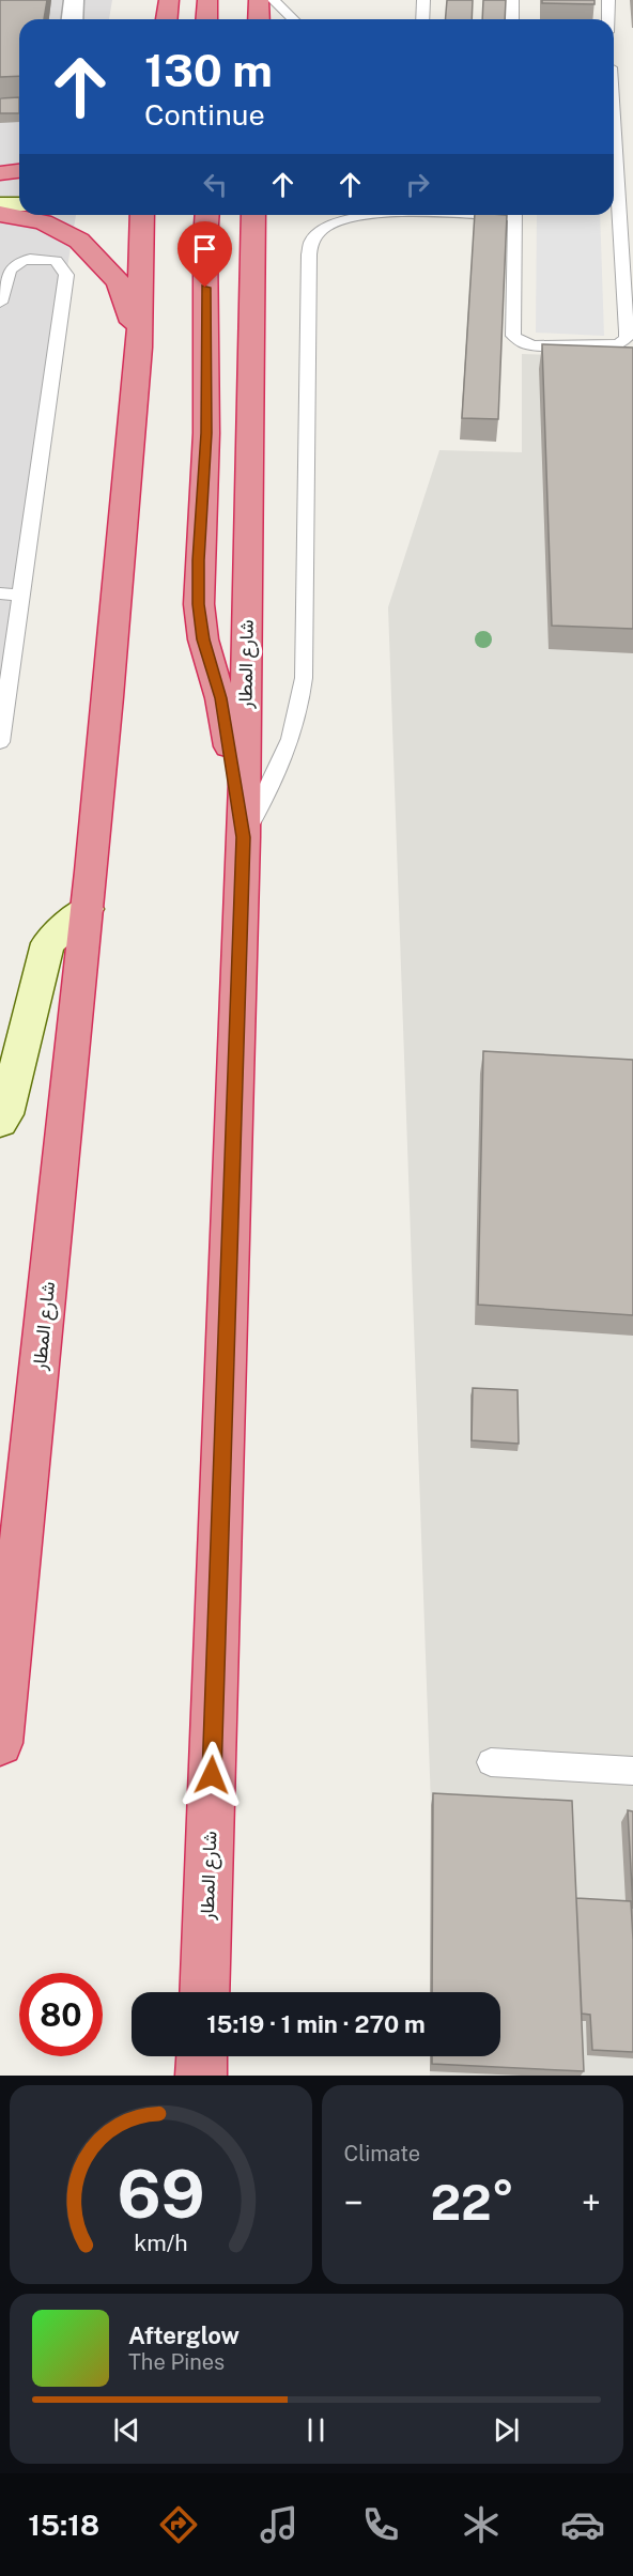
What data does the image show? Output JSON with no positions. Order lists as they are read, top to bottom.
{
  "streets": {
    "highway": ["شارع المطار"]
  },
  "page": {
    "turn": ["130 m", "Continue"],
    "limit": "80",
    "trip": "15:19 · 1 min · 270 m",
    "tile": "Climate",
    "heat": ["−", "22°", "+"],
    "song": ["Afterglow", "The Pines"],
    "tabs": "15:18",
    "gauge": ["69", "km/h"]
  }
}
